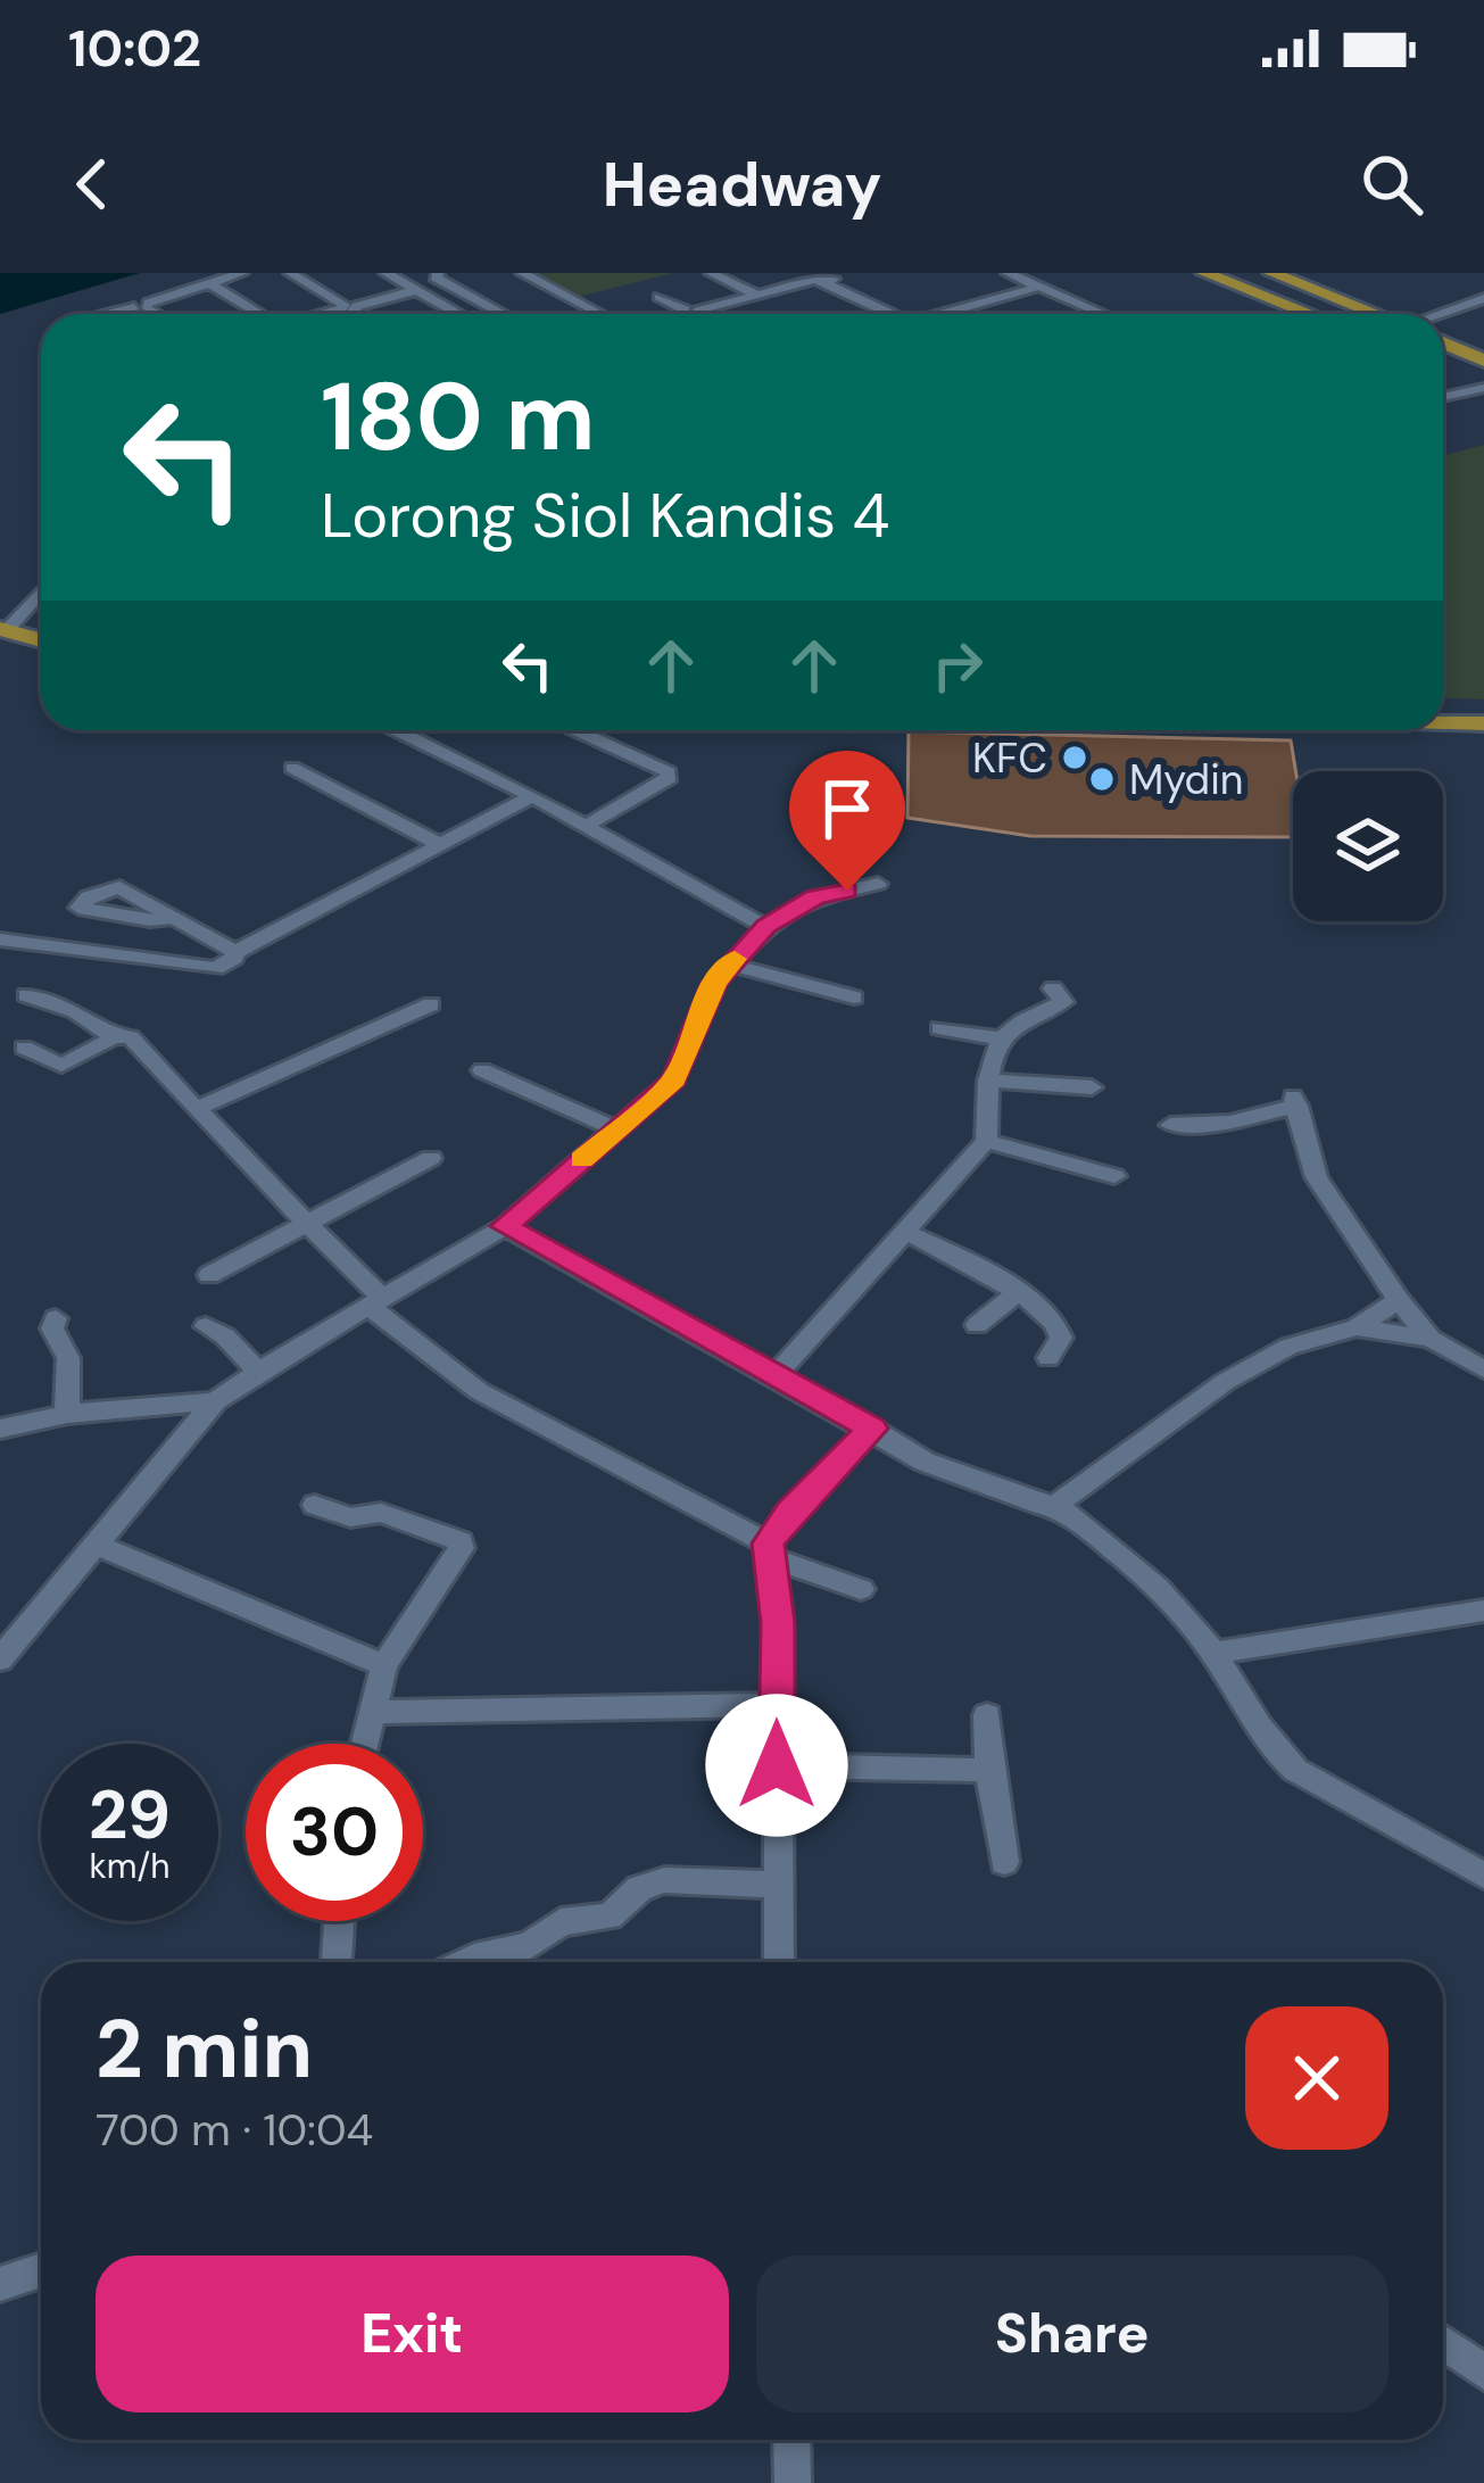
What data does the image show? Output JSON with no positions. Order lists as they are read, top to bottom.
{
  "places": ["KFC", "Mydin"],
  "page": {
    "status": "10:02",
    "header": "Headway",
    "turn": ["180 m", "Lorong Siol Kandis 4"],
    "speed": "29 km/h",
    "limit": "30",
    "heading": ["2 min", "700 m · 10:04"],
    "buttons": ["Exit", "Share"]
  }
}
